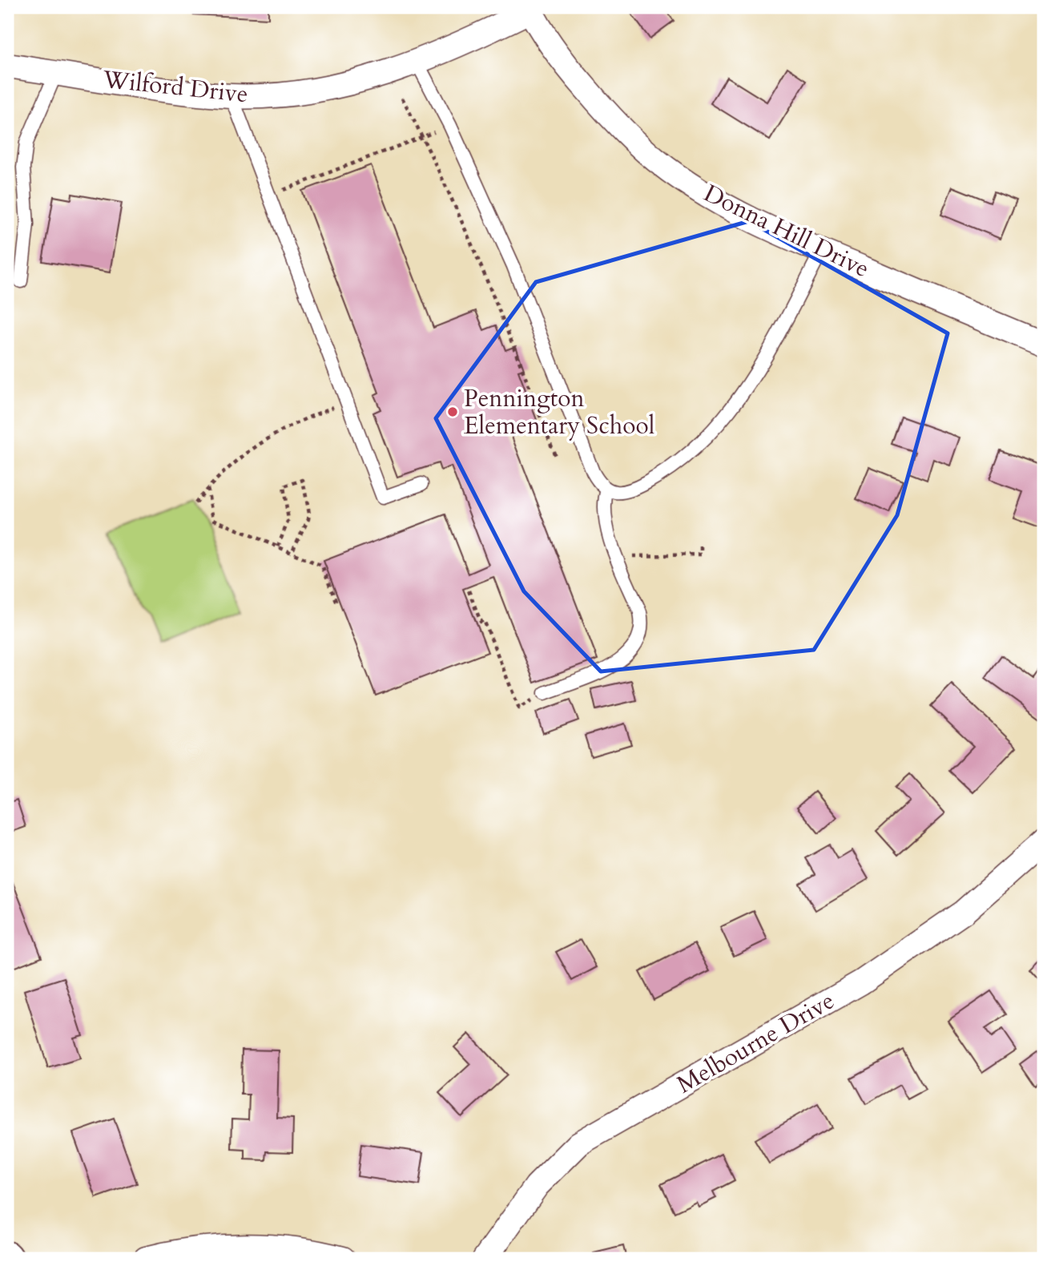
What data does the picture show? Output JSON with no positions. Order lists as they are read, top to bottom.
{
  "streets": {
    "street": ["Wilford Drive", "Donna Hill Drive", "Melbourne Drive"]
  },
  "crossings": [
    ["Wilford Drive", "Donna Hill Drive"]
  ],
  "places": ["Pennington Elementary School"]
}
